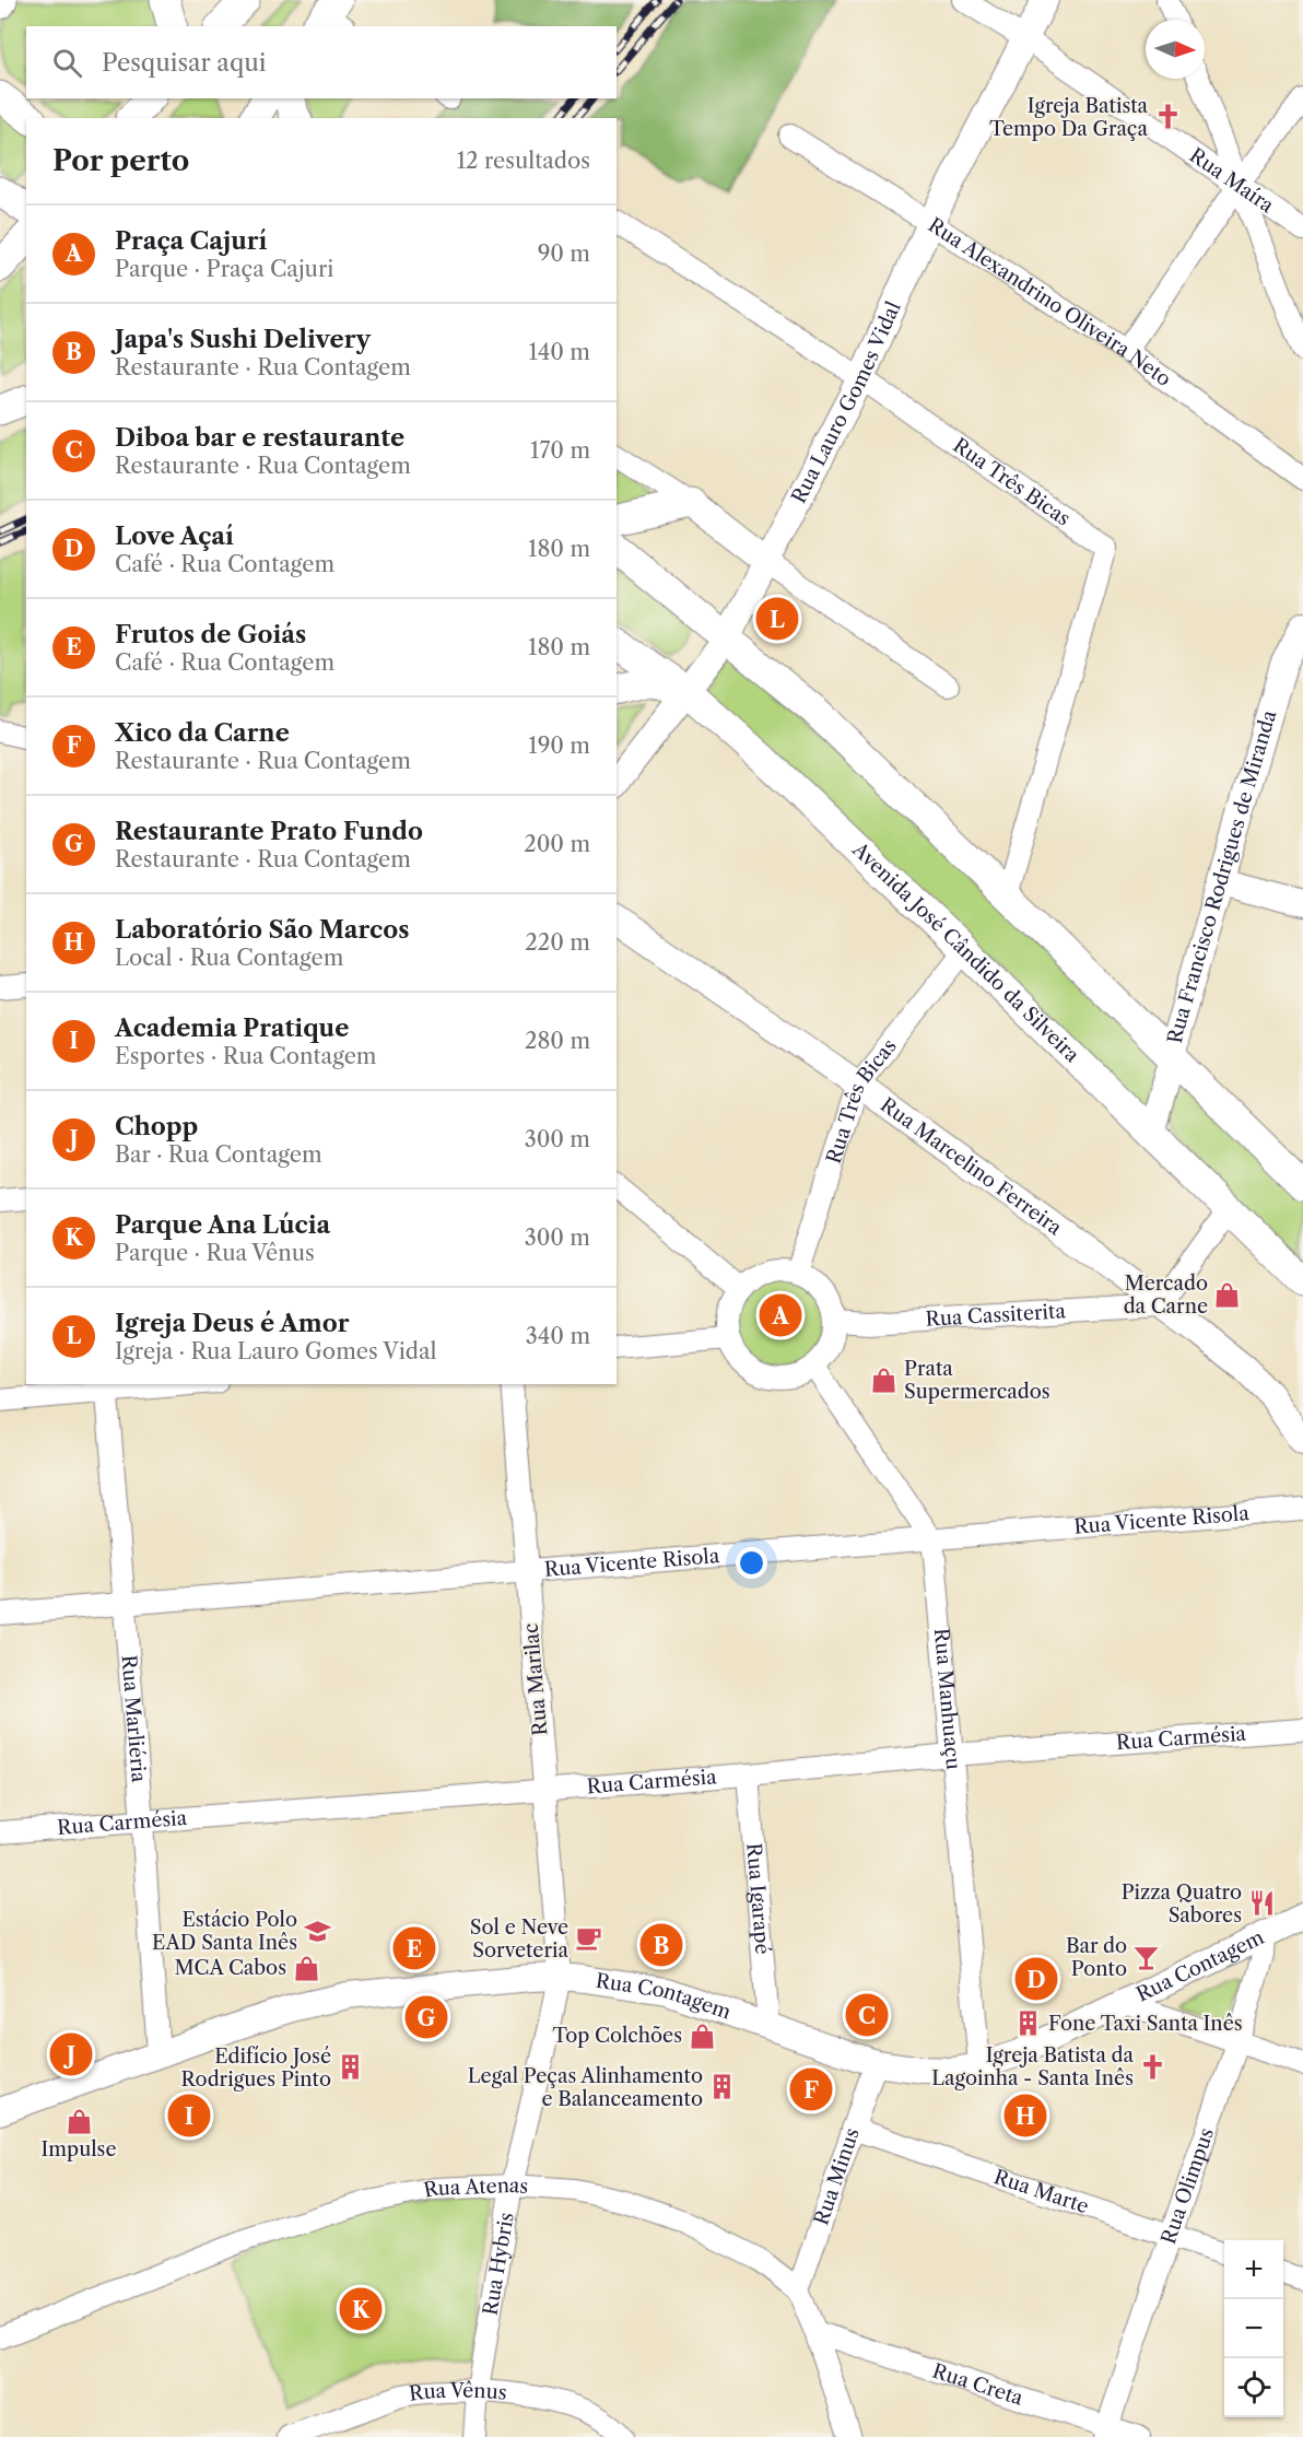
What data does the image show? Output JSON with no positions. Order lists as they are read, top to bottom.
{
  "streets": {
    "main road": ["Avenida José Cândido da Silveira"],
    "street": [
      "Rua Maíra",
      "Rua Alexandrino Oliveira Neto",
      "Rua Lauro Gomes Vidal",
      "Rua Três Bicas",
      "Rua Francisco Rodrigues de Miranda",
      "Rua Marcelino Ferreira",
      "Rua Cassiterita",
      "Rua Vicente Risola",
      "Rua Marilac",
      "Rua Manhuaçu",
      "Rua Marliéria",
      "Rua Carmésia",
      "Rua Igarapé",
      "Rua Contagem",
      "Rua Minus",
      "Rua Olimpus",
      "Rua Atenas",
      "Rua Marte",
      "Rua Hybris",
      "Rua Creta",
      "Rua Vênus"
    ]
  },
  "crossings": [
    ["Rua Maíra", "Rua Lauro Gomes Vidal"],
    ["Rua Alexandrino Oliveira Neto", "Rua Lauro Gomes Vidal"],
    ["Rua Lauro Gomes Vidal", "Rua Três Bicas"],
    ["Rua Lauro Gomes Vidal", "Avenida José Cândido da Silveira"],
    ["Rua Três Bicas", "Avenida José Cândido da Silveira"],
    ["Rua Três Bicas", "Rua Marcelino Ferreira"],
    ["Rua Três Bicas", "Rua Cassiterita"],
    ["Rua Três Bicas", "Rua Manhuaçu"],
    ["Rua Francisco Rodrigues de Miranda", "Avenida José Cândido da Silveira"],
    ["Rua Marcelino Ferreira", "Rua Cassiterita"],
    ["Rua Cassiterita", "Rua Manhuaçu"],
    ["Rua Vicente Risola", "Rua Marilac"],
    ["Rua Vicente Risola", "Rua Manhuaçu"],
    ["Rua Vicente Risola", "Rua Marliéria"],
    ["Rua Marilac", "Rua Carmésia"],
    ["Rua Marilac", "Rua Contagem"],
    ["Rua Marilac", "Rua Hybris"],
    ["Rua Manhuaçu", "Rua Carmésia"],
    ["Rua Manhuaçu", "Rua Contagem"],
    ["Rua Marliéria", "Rua Carmésia"],
    ["Rua Marliéria", "Rua Contagem"],
    ["Rua Carmésia", "Rua Igarapé"],
    ["Rua Igarapé", "Rua Contagem"],
    ["Rua Contagem", "Rua Minus"],
    ["Rua Contagem", "Rua Olimpus"],
    ["Rua Contagem", "Rua Hybris"],
    ["Rua Minus", "Rua Atenas"],
    ["Rua Minus", "Rua Marte"],
    ["Rua Olimpus", "Rua Marte"],
    ["Rua Olimpus", "Rua Creta"],
    ["Rua Atenas", "Rua Hybris"],
    ["Rua Atenas", "Rua Creta"],
    ["Rua Hybris", "Rua Vênus"]
  ],
  "places": {
    "church": ["Igreja Batista Tempo Da Graça", "Igreja Batista da Lagoinha - Santa Inês"],
    "shop": [
      "Mercado da Carne",
      "Prata Supermercados",
      "MCA Cabos",
      "Top Colchões",
      "Impulse"
    ],
    "restaurant": ["Pizza Quatro Sabores"],
    "school or university": ["Estácio Polo EAD Santa Inês"],
    "cafe": ["Sol e Neve Sorveteria"],
    "bar": ["Bar do Ponto"],
    "building": ["Fone Taxi Santa Inês", "Edifício José Rodrigues Pinto", "Legal Peças Alinhamento e Balanceamento"]
  },
  "north": "right",
  "page": {
    "search": "Pesquisar aqui",
    "heading": ["Por perto", "12 resultados"],
    "list": [
      {
        "mark": "A",
        "name": "Praça Cajurí",
        "note": "Parque · Praça Cajuri",
        "value": "90 m"
      },
      {
        "mark": "B",
        "name": "Japa's Sushi Delivery",
        "note": "Restaurante · Rua Contagem",
        "value": "140 m"
      },
      {
        "mark": "C",
        "name": "Diboa bar e restaurante",
        "note": "Restaurante · Rua Contagem",
        "value": "170 m"
      },
      {
        "mark": "D",
        "name": "Love Açaí",
        "note": "Café · Rua Contagem",
        "value": "180 m"
      },
      {
        "mark": "E",
        "name": "Frutos de Goiás",
        "note": "Café · Rua Contagem",
        "value": "180 m"
      },
      {
        "mark": "F",
        "name": "Xico da Carne",
        "note": "Restaurante · Rua Contagem",
        "value": "190 m"
      },
      {
        "mark": "G",
        "name": "Restaurante Prato Fundo",
        "note": "Restaurante · Rua Contagem",
        "value": "200 m"
      },
      {
        "mark": "H",
        "name": "Laboratório São Marcos",
        "note": "Local · Rua Contagem",
        "value": "220 m"
      },
      {
        "mark": "I",
        "name": "Academia Pratique",
        "note": "Esportes · Rua Contagem",
        "value": "280 m"
      },
      {
        "mark": "J",
        "name": "Chopp",
        "note": "Bar · Rua Contagem",
        "value": "300 m"
      },
      {
        "mark": "K",
        "name": "Parque Ana Lúcia",
        "note": "Parque · Rua Vênus",
        "value": "300 m"
      },
      {
        "mark": "L",
        "name": "Igreja Deus é Amor",
        "note": "Igreja · Rua Lauro Gomes Vidal",
        "value": "340 m"
      }
    ],
    "pins": [
      "L",
      "A",
      "B",
      "E",
      "D",
      "C",
      "G",
      "J",
      "F",
      "H",
      "I",
      "K"
    ],
    "map_buttons": ["+", "−"]
  }
}
